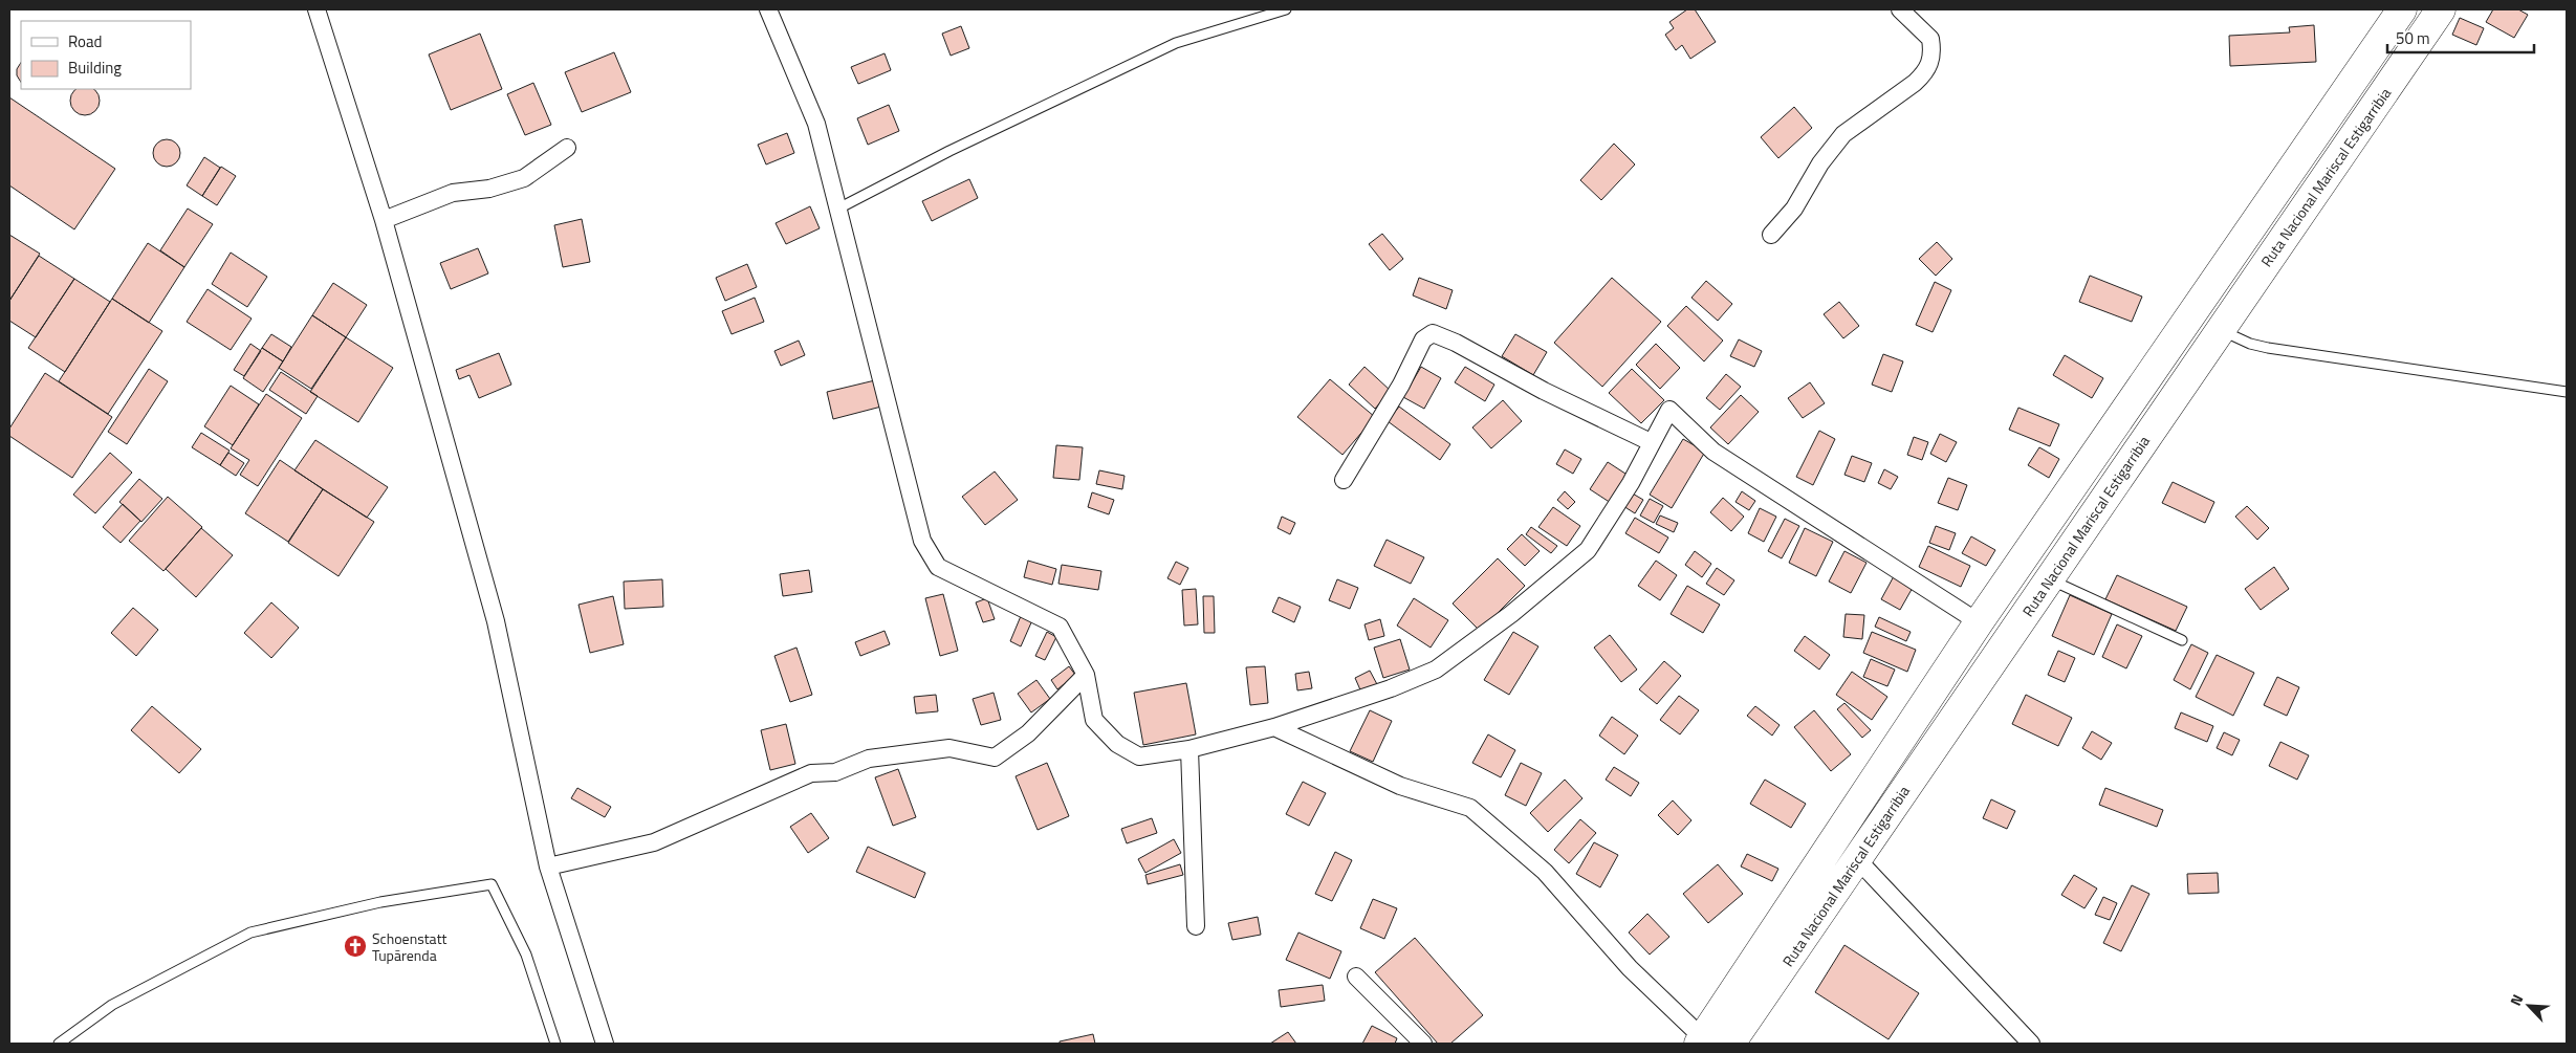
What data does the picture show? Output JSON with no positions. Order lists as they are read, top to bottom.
{
  "streets": {
    "highway": ["Ruta Nacional Mariscal Estigarribia"]
  },
  "places": {
    "church": ["Schoenstatt Tupãrenda"]
  },
  "legend": ["Road", "Building"],
  "scale_bar": "50 m",
  "north": "top left"
}
